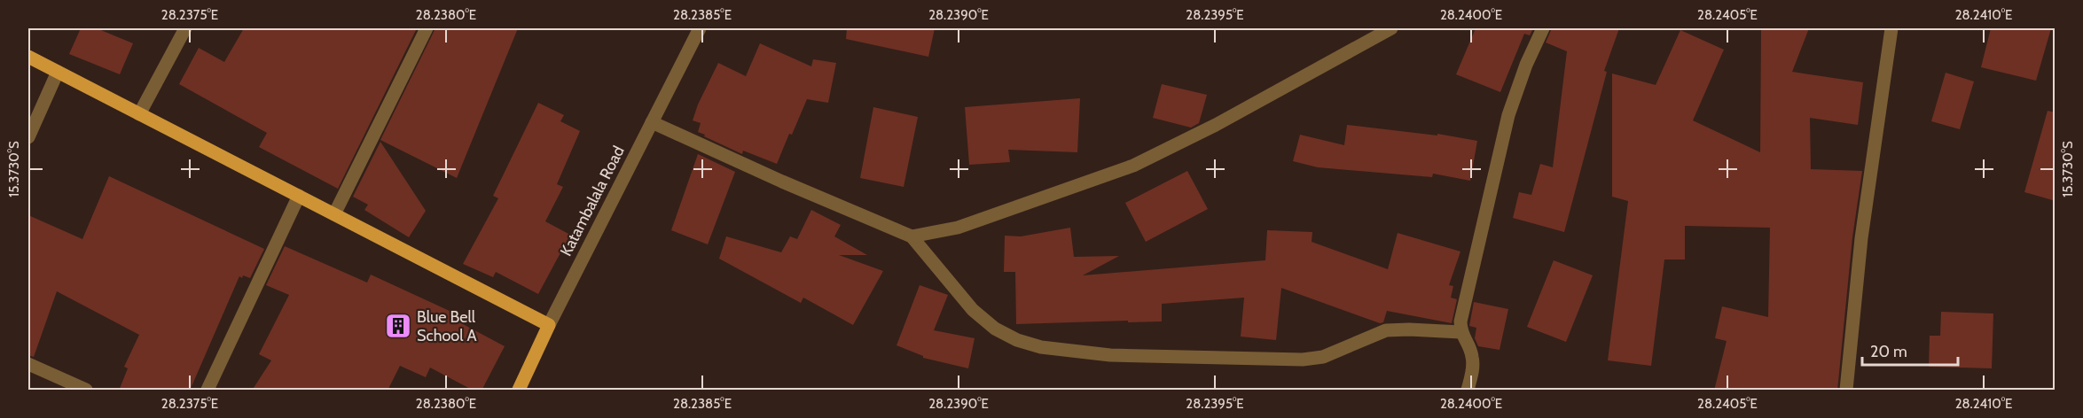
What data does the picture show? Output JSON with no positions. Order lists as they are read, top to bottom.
{
  "streets": {
    "main road": ["Katambalala Road"]
  },
  "places": {
    "building": ["Blue Bell School A"]
  },
  "scale_bar": "20 m",
  "coordinates": [
    "28.2375°E",
    "28.2380°E",
    "28.2385°E",
    "28.2390°E",
    "28.2395°E",
    "28.2400°E",
    "28.2405°E",
    "28.2410°E",
    "15.3730°S"
  ]
}
